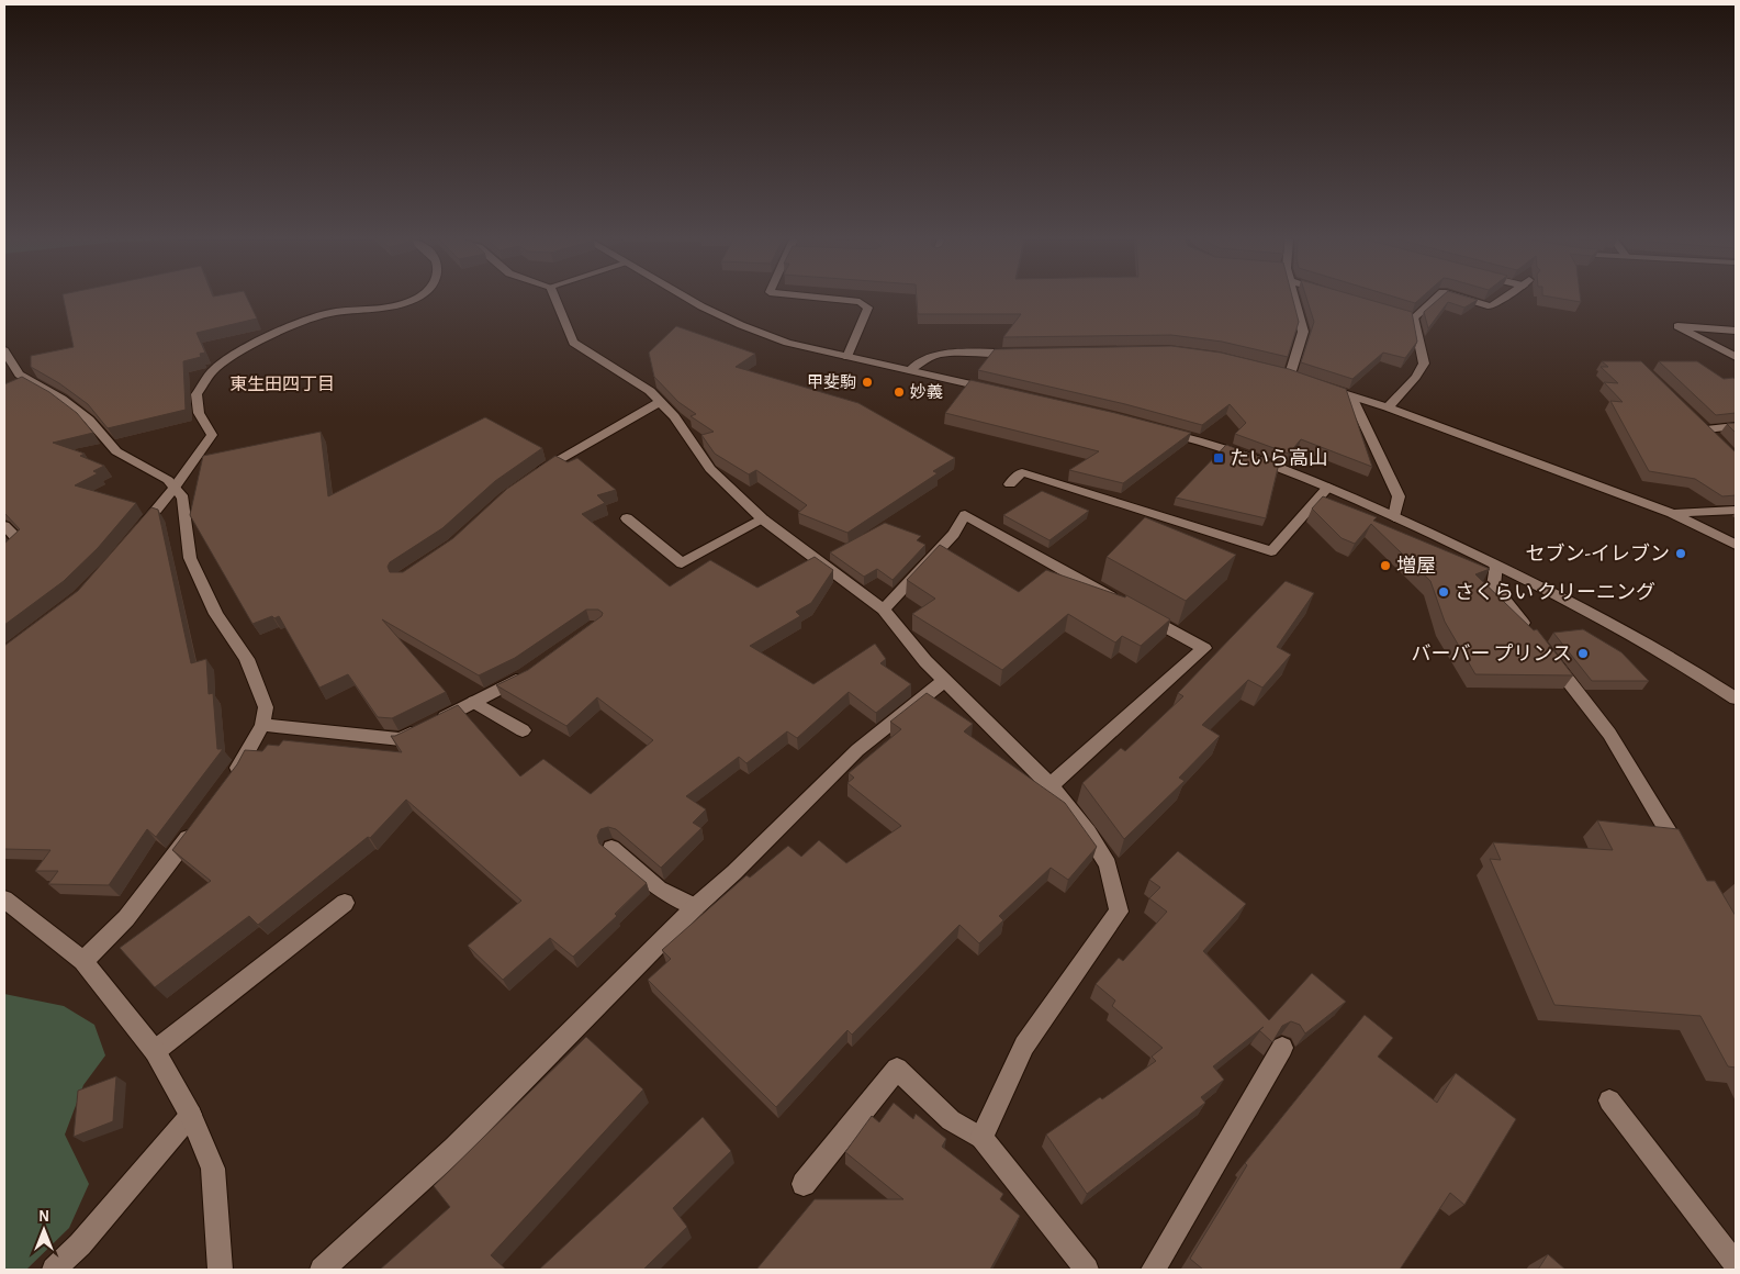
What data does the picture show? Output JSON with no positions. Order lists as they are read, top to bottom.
{
  "districts": ["東生田四丁目"],
  "places": {
    "other": [
      "甲斐駒",
      "妙義",
      "セブン-イレブン",
      "増屋",
      "さくらい クリーニング",
      "バーバー プリンス"
    ],
    "transit": ["たいら高山"]
  },
  "north": "top"
}
